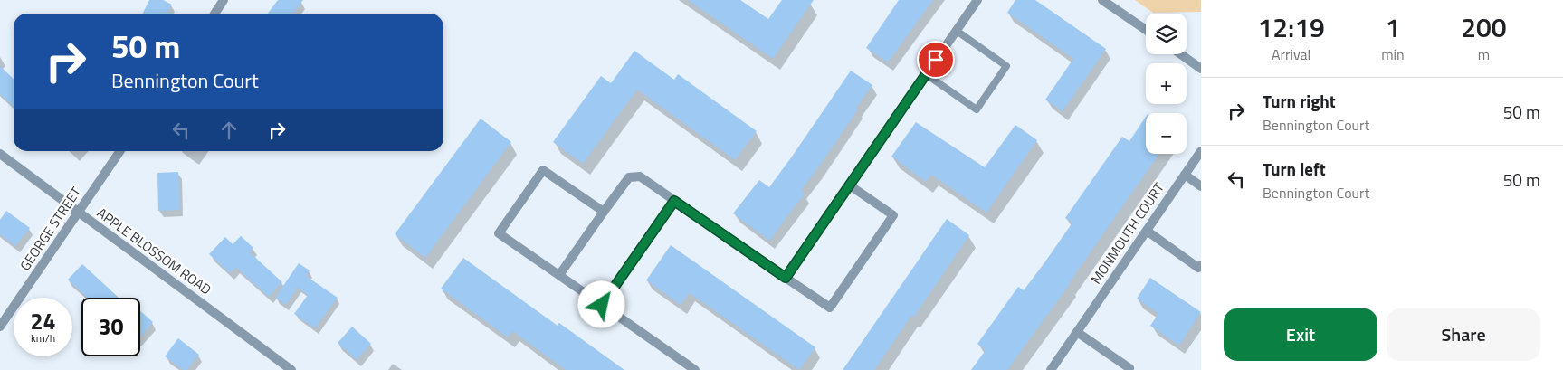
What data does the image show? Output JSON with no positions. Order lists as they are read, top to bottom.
{
  "streets": {
    "street": ["GEORGE STREET", "MONMOUTH COURT", "APPLE BLOSSOM ROAD"]
  },
  "crossings": [
    ["GEORGE STREET", "APPLE BLOSSOM ROAD"]
  ],
  "page": {
    "eta": [
      "12:19",
      "Arrival",
      "1",
      "min",
      "200",
      "m"
    ],
    "map_buttons": ["+", "−"],
    "turn": ["50 m", "Bennington Court"],
    "list": [
      {
        "name": "Turn right",
        "note": "Bennington Court",
        "value": "50 m"
      },
      {
        "name": "Turn left",
        "note": "Bennington Court",
        "value": "50 m"
      }
    ],
    "speed": "24 km/h",
    "limit": "30",
    "buttons": ["Exit", "Share"]
  }
}
